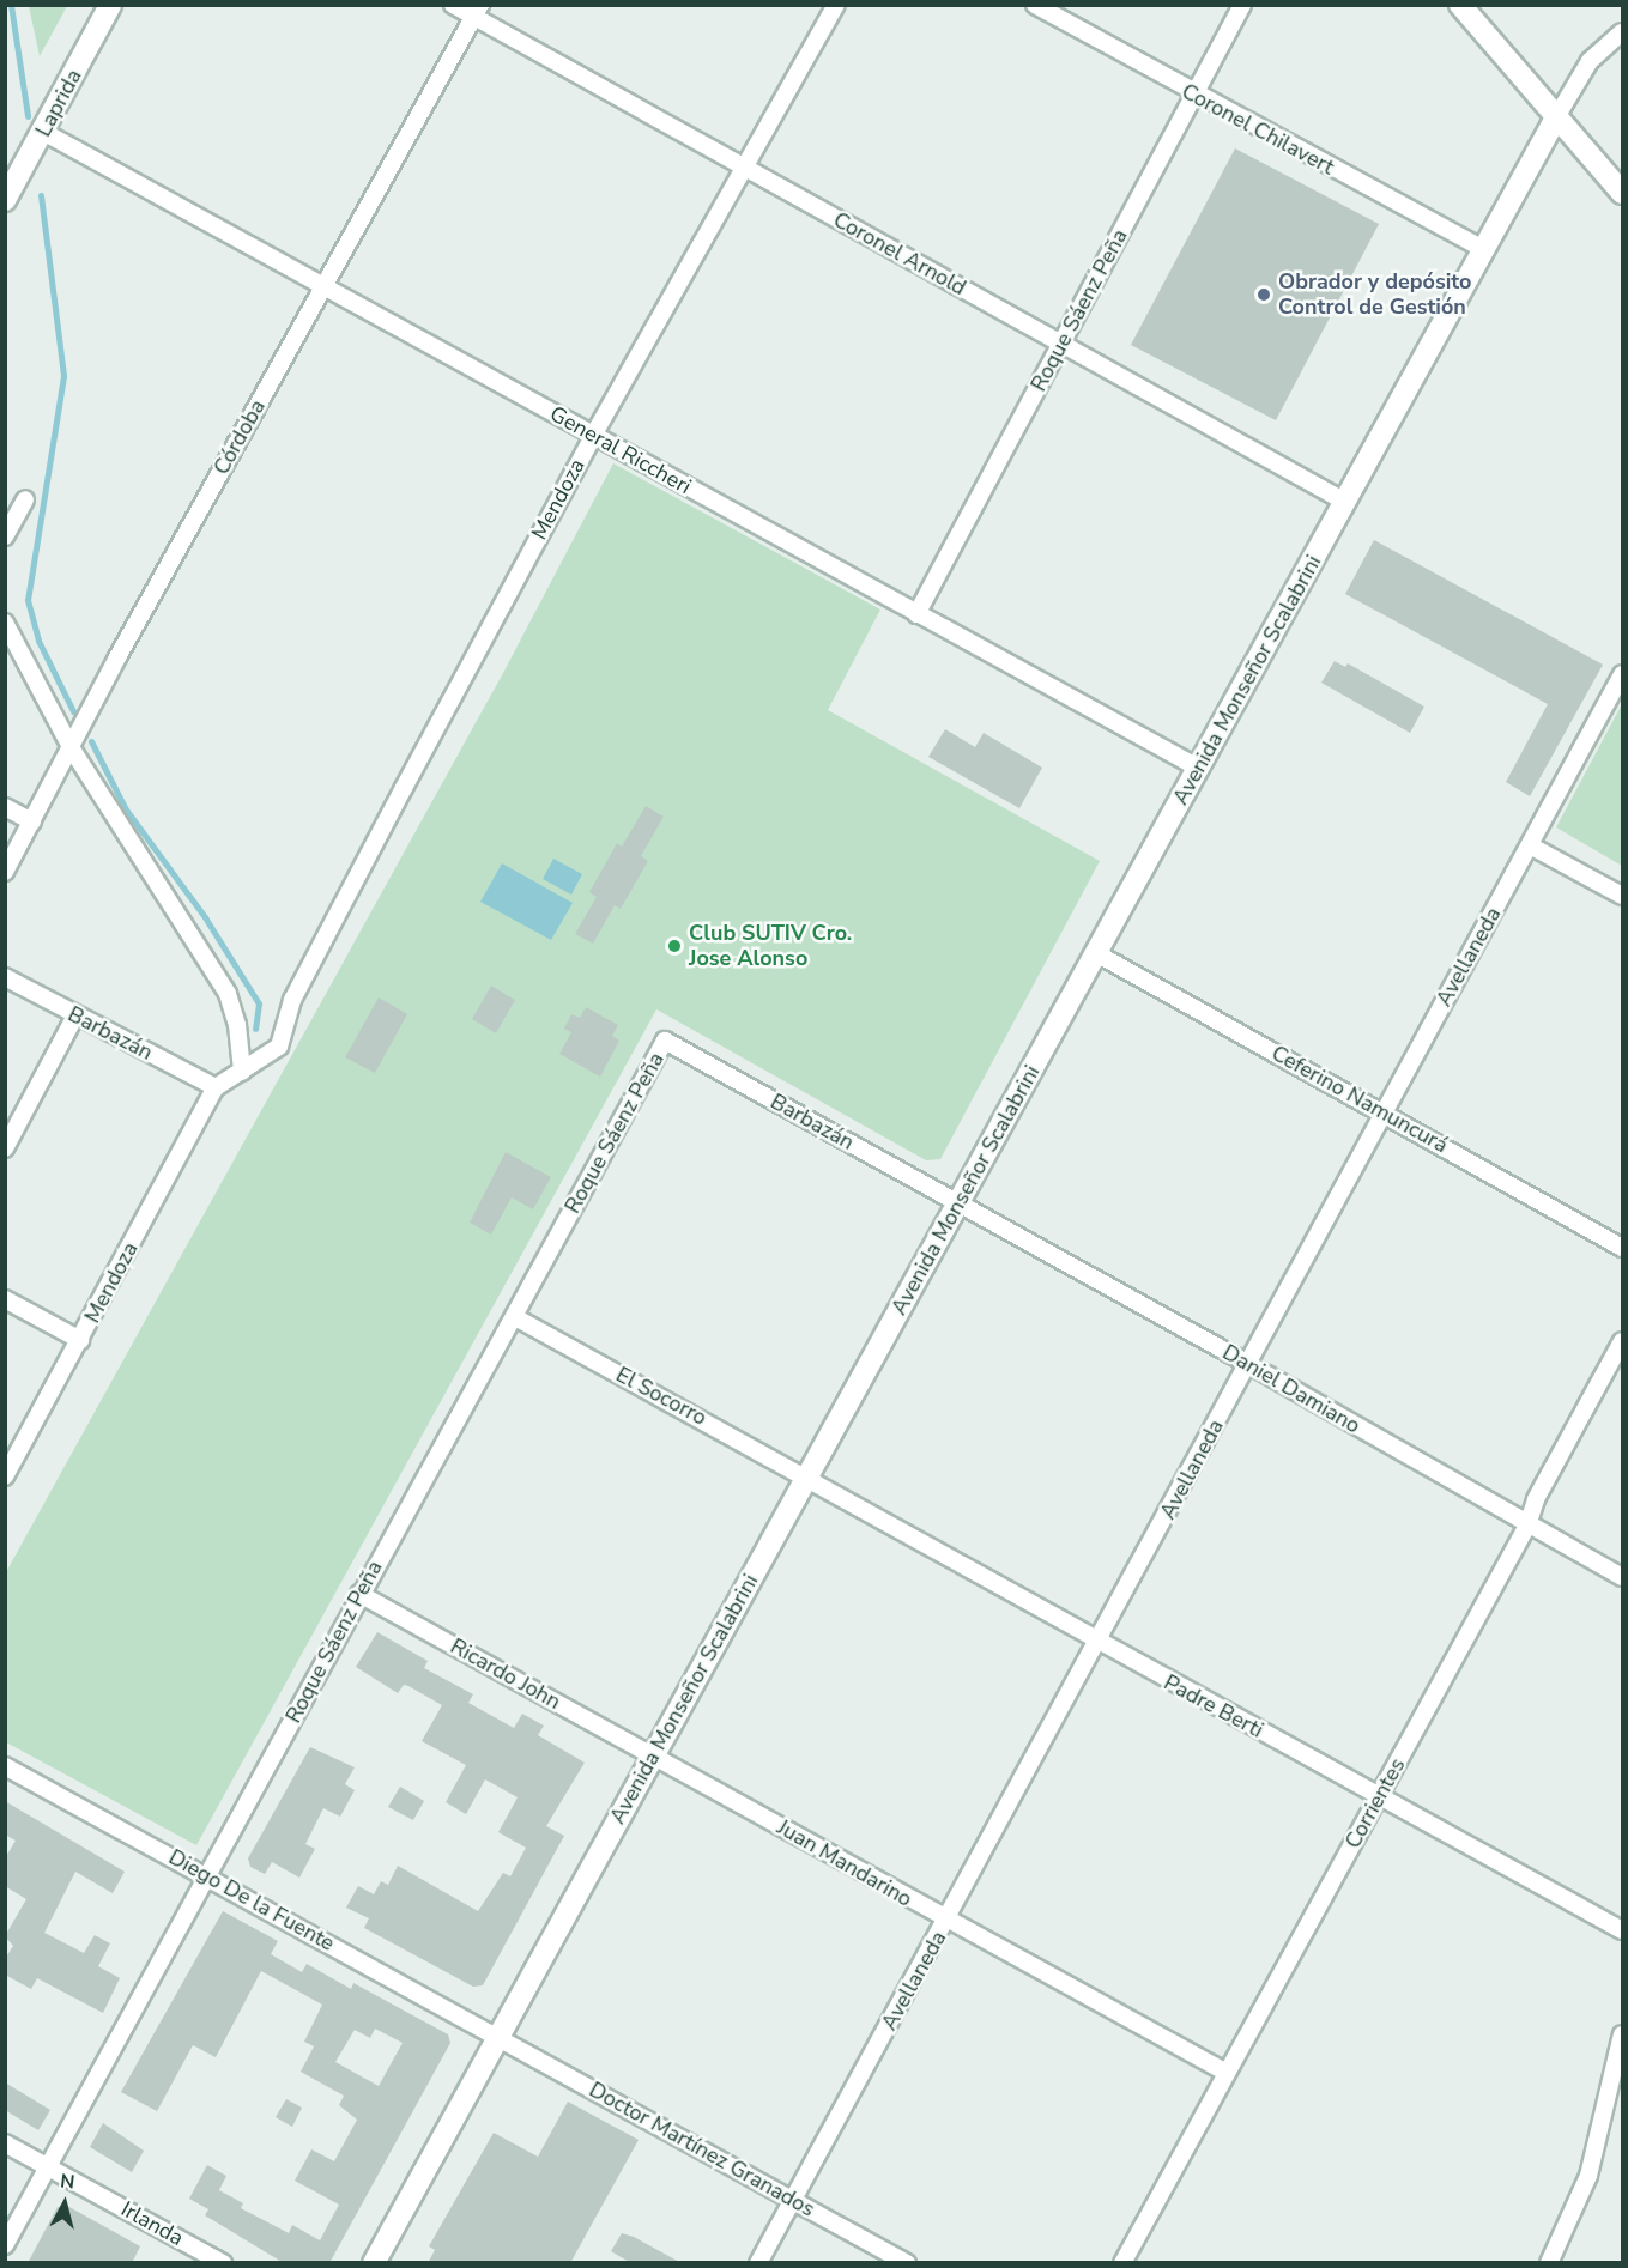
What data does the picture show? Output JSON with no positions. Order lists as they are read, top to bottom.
{
  "streets": {
    "main road": ["Laprida", "Avenida Monseñor Scalabrini"],
    "street": [
      "Coronel Chilavert",
      "Coronel Arnold",
      "Roque Sáenz Peña",
      "Córdoba",
      "General Riccheri",
      "Mendoza",
      "Avellaneda",
      "Barbazán",
      "Ceferino Namuncurá",
      "Daniel Damiano",
      "El Socorro",
      "Ricardo John",
      "Padre Berti",
      "Corrientes",
      "Juan Mandarino",
      "Diego De la Fuente",
      "Doctor Martínez Granados",
      "Irlanda"
    ]
  },
  "crossings": [
    ["Laprida", "General Riccheri"],
    ["Coronel Chilavert", "Roque Sáenz Peña"],
    ["Coronel Chilavert", "Avenida Monseñor Scalabrini"],
    ["Coronel Arnold", "Roque Sáenz Peña"],
    ["Coronel Arnold", "Córdoba"],
    ["Coronel Arnold", "Mendoza"],
    ["Coronel Arnold", "Avenida Monseñor Scalabrini"],
    ["Roque Sáenz Peña", "General Riccheri"],
    ["Roque Sáenz Peña", "Barbazán"],
    ["Roque Sáenz Peña", "El Socorro"],
    ["Roque Sáenz Peña", "Ricardo John"],
    ["Roque Sáenz Peña", "Diego De la Fuente"],
    ["Roque Sáenz Peña", "Irlanda"],
    ["Córdoba", "General Riccheri"],
    ["General Riccheri", "Mendoza"],
    ["General Riccheri", "Avenida Monseñor Scalabrini"],
    ["Mendoza", "Barbazán"],
    ["Avenida Monseñor Scalabrini", "Barbazán"],
    ["Avenida Monseñor Scalabrini", "Ceferino Namuncurá"],
    ["Avenida Monseñor Scalabrini", "Daniel Damiano"],
    ["Avenida Monseñor Scalabrini", "El Socorro"],
    ["Avenida Monseñor Scalabrini", "Ricardo John"],
    ["Avenida Monseñor Scalabrini", "Padre Berti"],
    ["Avenida Monseñor Scalabrini", "Juan Mandarino"],
    ["Avenida Monseñor Scalabrini", "Diego De la Fuente"],
    ["Avenida Monseñor Scalabrini", "Doctor Martínez Granados"],
    ["Avellaneda", "Ceferino Namuncurá"],
    ["Avellaneda", "Daniel Damiano"],
    ["Avellaneda", "Padre Berti"],
    ["Avellaneda", "Juan Mandarino"],
    ["Avellaneda", "Doctor Martínez Granados"],
    ["Barbazán", "Daniel Damiano"],
    ["Daniel Damiano", "Corrientes"],
    ["El Socorro", "Padre Berti"],
    ["Ricardo John", "Juan Mandarino"],
    ["Padre Berti", "Corrientes"],
    ["Corrientes", "Juan Mandarino"],
    ["Diego De la Fuente", "Doctor Martínez Granados"]
  ],
  "places": ["Obrador y depósito Control de Gestión", "Club SUTIV Cro. Jose Alonso"],
  "north": "top"
}
